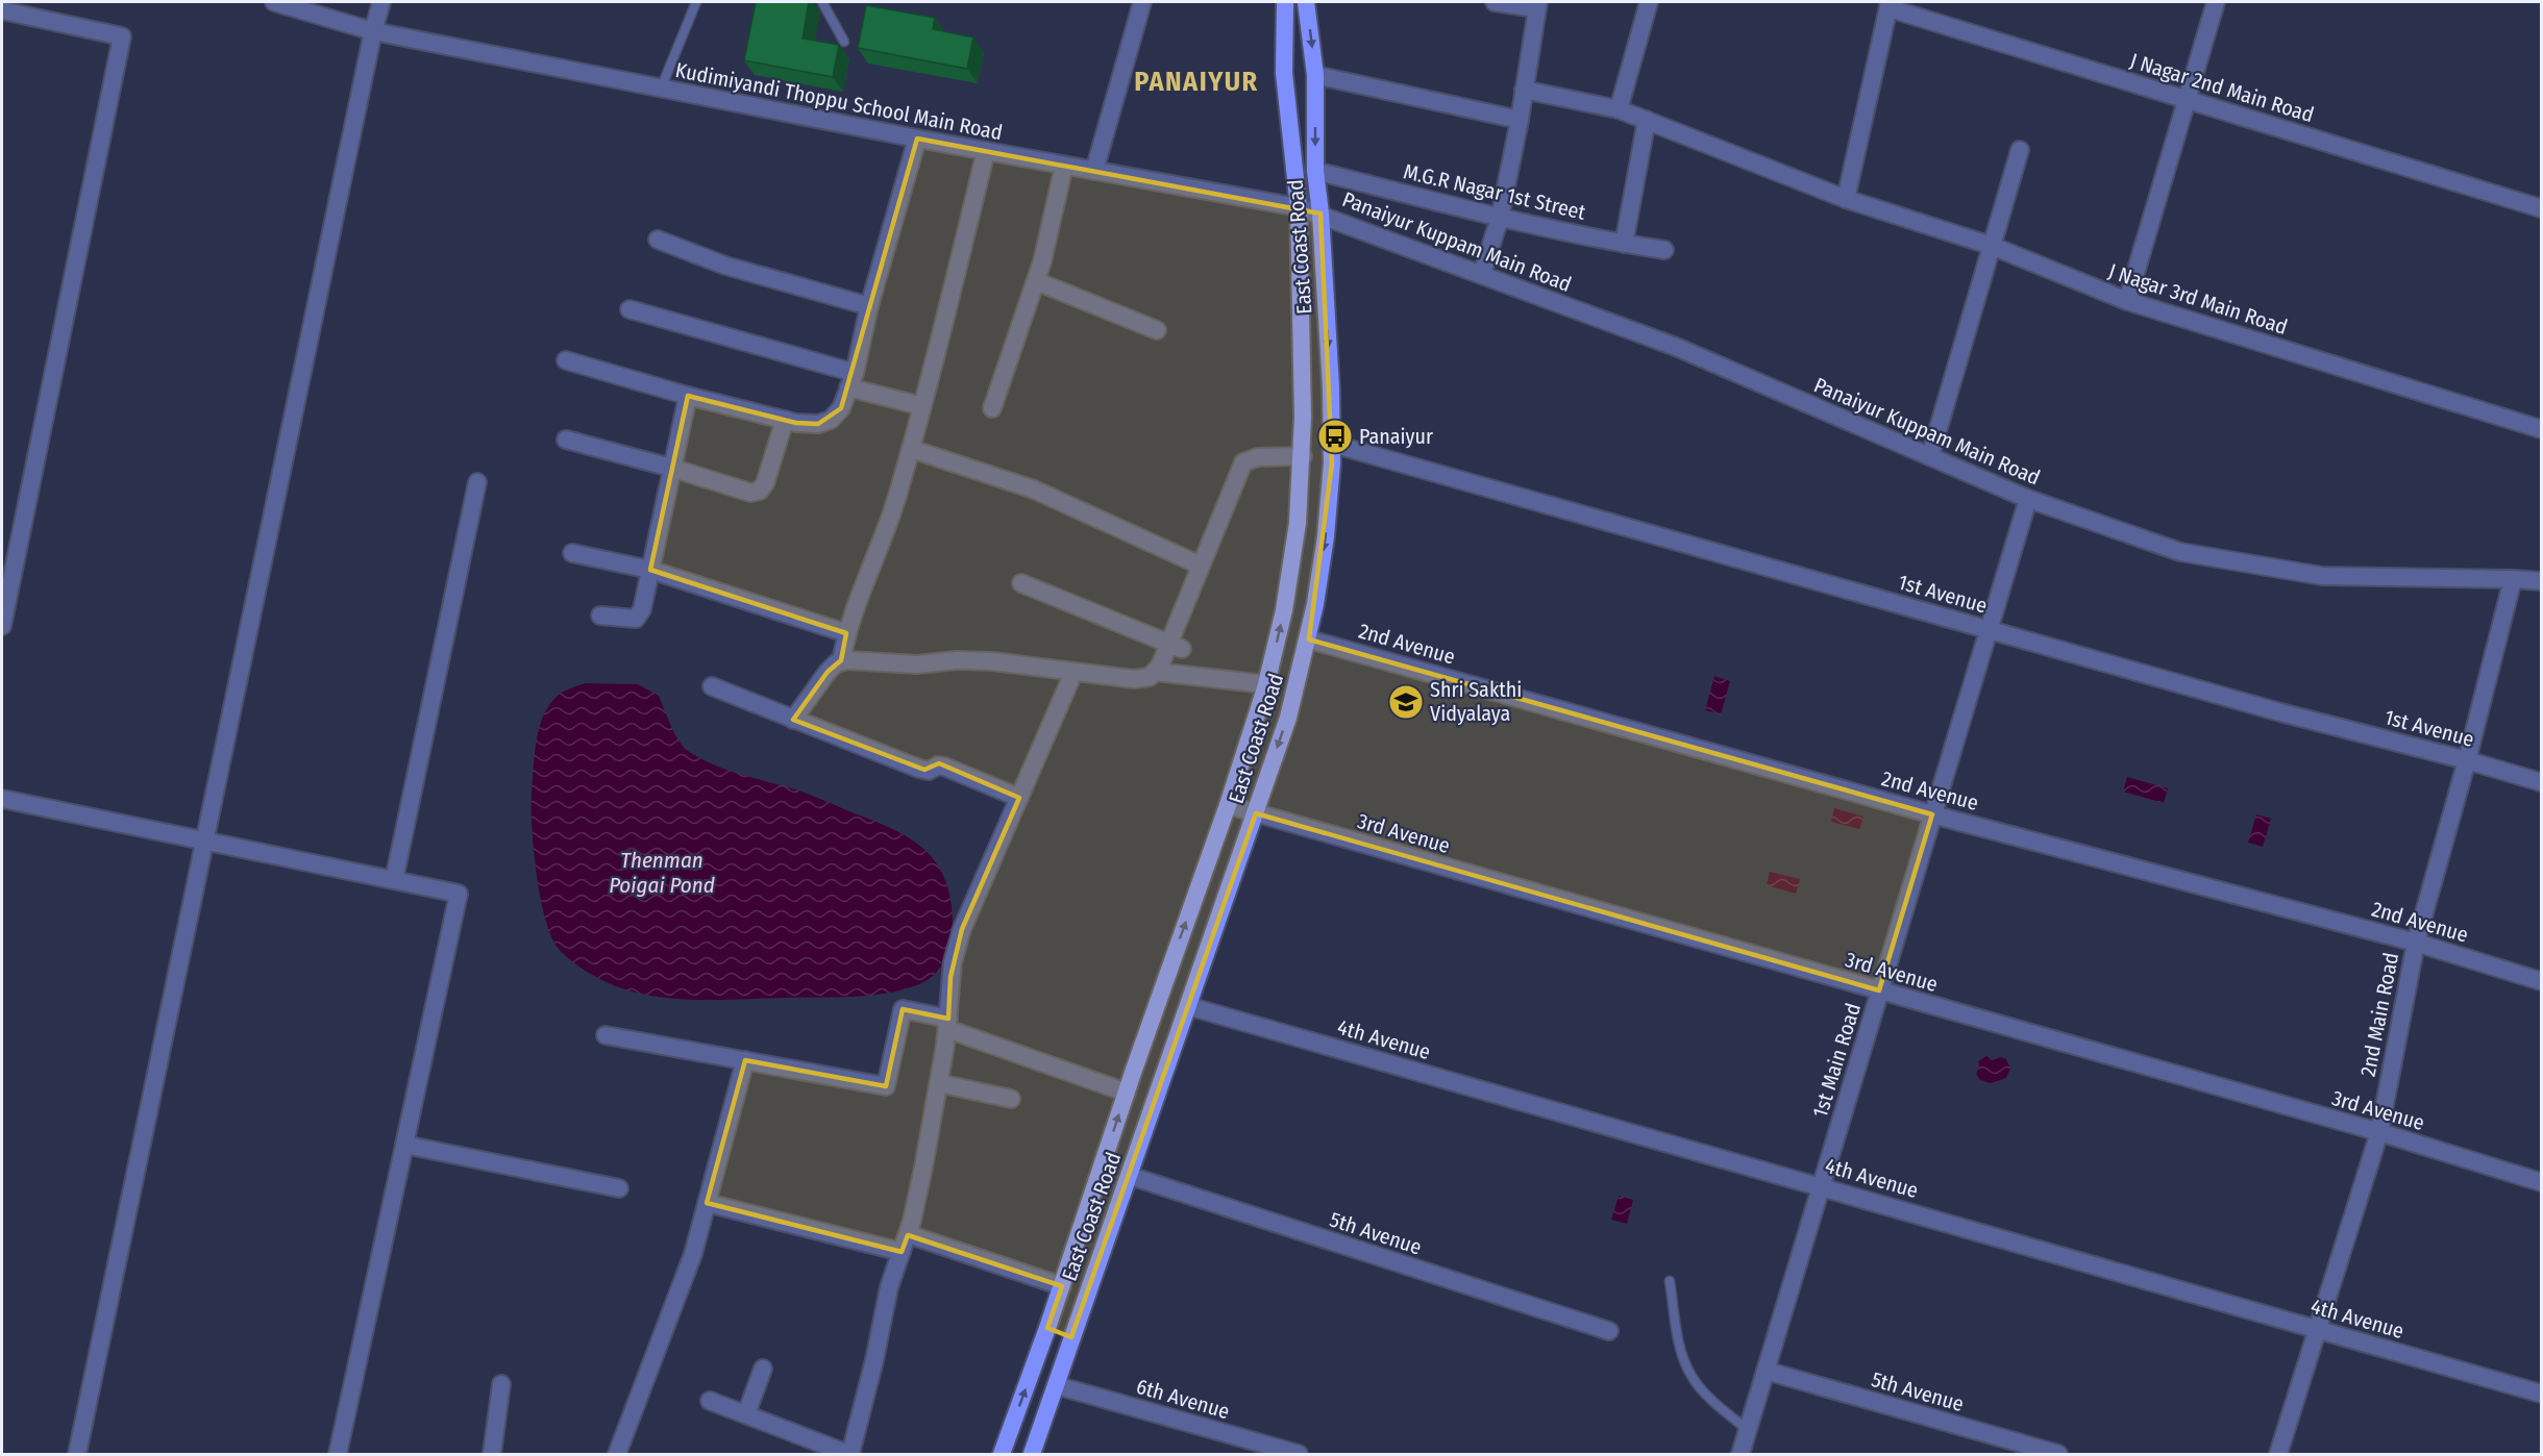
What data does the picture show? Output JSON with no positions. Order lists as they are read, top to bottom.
{
  "streets": {
    "main road": ["East Coast Road"],
    "street": [
      "J Nagar 2nd Main Road",
      "Kudimiyandi Thoppu School Main Road",
      "M.G.R Nagar 1st Street",
      "Panaiyur Kuppam Main Road",
      "J Nagar 3rd Main Road",
      "1st Avenue",
      "2nd Avenue",
      "3rd Avenue",
      "2nd Main Road",
      "4th Avenue",
      "1st Main Road",
      "5th Avenue",
      "6th Avenue"
    ]
  },
  "crossings": [
    ["Kudimiyandi Thoppu School Main Road", "Panaiyur Kuppam Main Road"],
    ["Kudimiyandi Thoppu School Main Road", "East Coast Road"],
    ["M.G.R Nagar 1st Street", "East Coast Road"],
    ["Panaiyur Kuppam Main Road", "East Coast Road"],
    ["Panaiyur Kuppam Main Road", "2nd Main Road"],
    ["Panaiyur Kuppam Main Road", "1st Main Road"],
    ["East Coast Road", "1st Avenue"],
    ["East Coast Road", "2nd Avenue"],
    ["East Coast Road", "3rd Avenue"],
    ["East Coast Road", "4th Avenue"],
    ["East Coast Road", "5th Avenue"],
    ["East Coast Road", "6th Avenue"],
    ["1st Avenue", "2nd Main Road"],
    ["1st Avenue", "1st Main Road"],
    ["2nd Avenue", "2nd Main Road"],
    ["2nd Avenue", "1st Main Road"],
    ["3rd Avenue", "2nd Main Road"],
    ["3rd Avenue", "1st Main Road"],
    ["2nd Main Road", "4th Avenue"],
    ["4th Avenue", "1st Main Road"],
    ["1st Main Road", "5th Avenue"]
  ],
  "districts": ["PANAIYUR"],
  "water": ["Thenman Poigai Pond"],
  "places": {
    "bus stop": ["Panaiyur"],
    "school or university": ["Shri Sakthi Vidyalaya"]
  }
}
